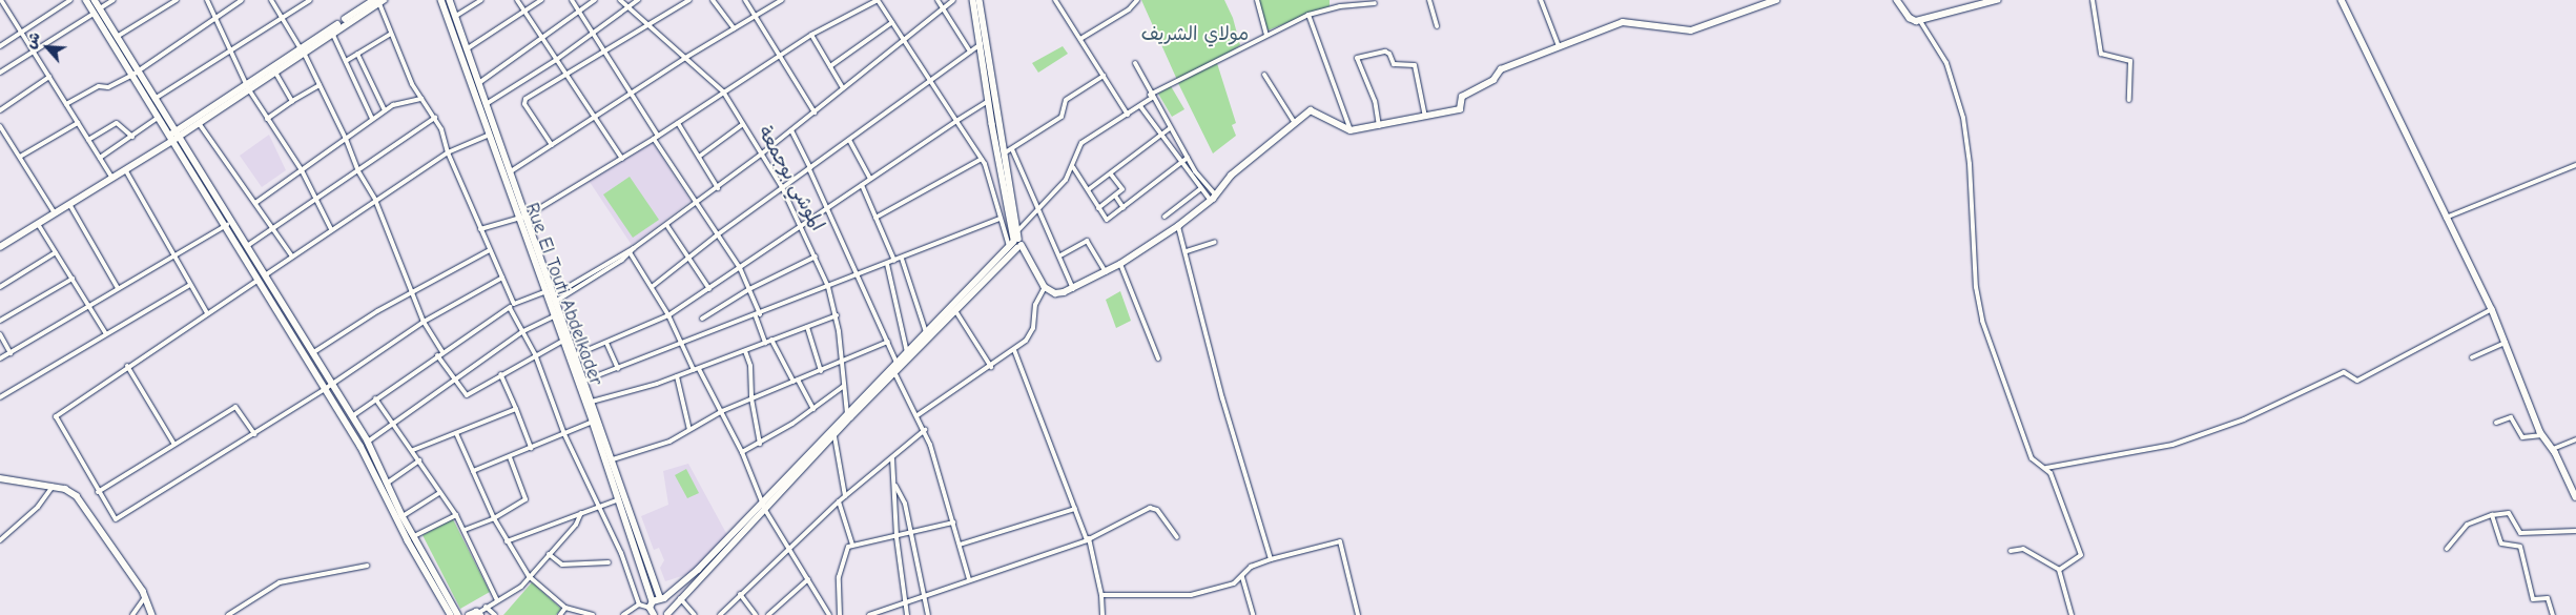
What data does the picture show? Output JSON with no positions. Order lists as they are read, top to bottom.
{
  "streets": {
    "street": ["الموشي بوجمعة", "Rue El Touti Abdelkader"]
  },
  "parks": ["مولاي الشريف"],
  "north": "top left"
}
